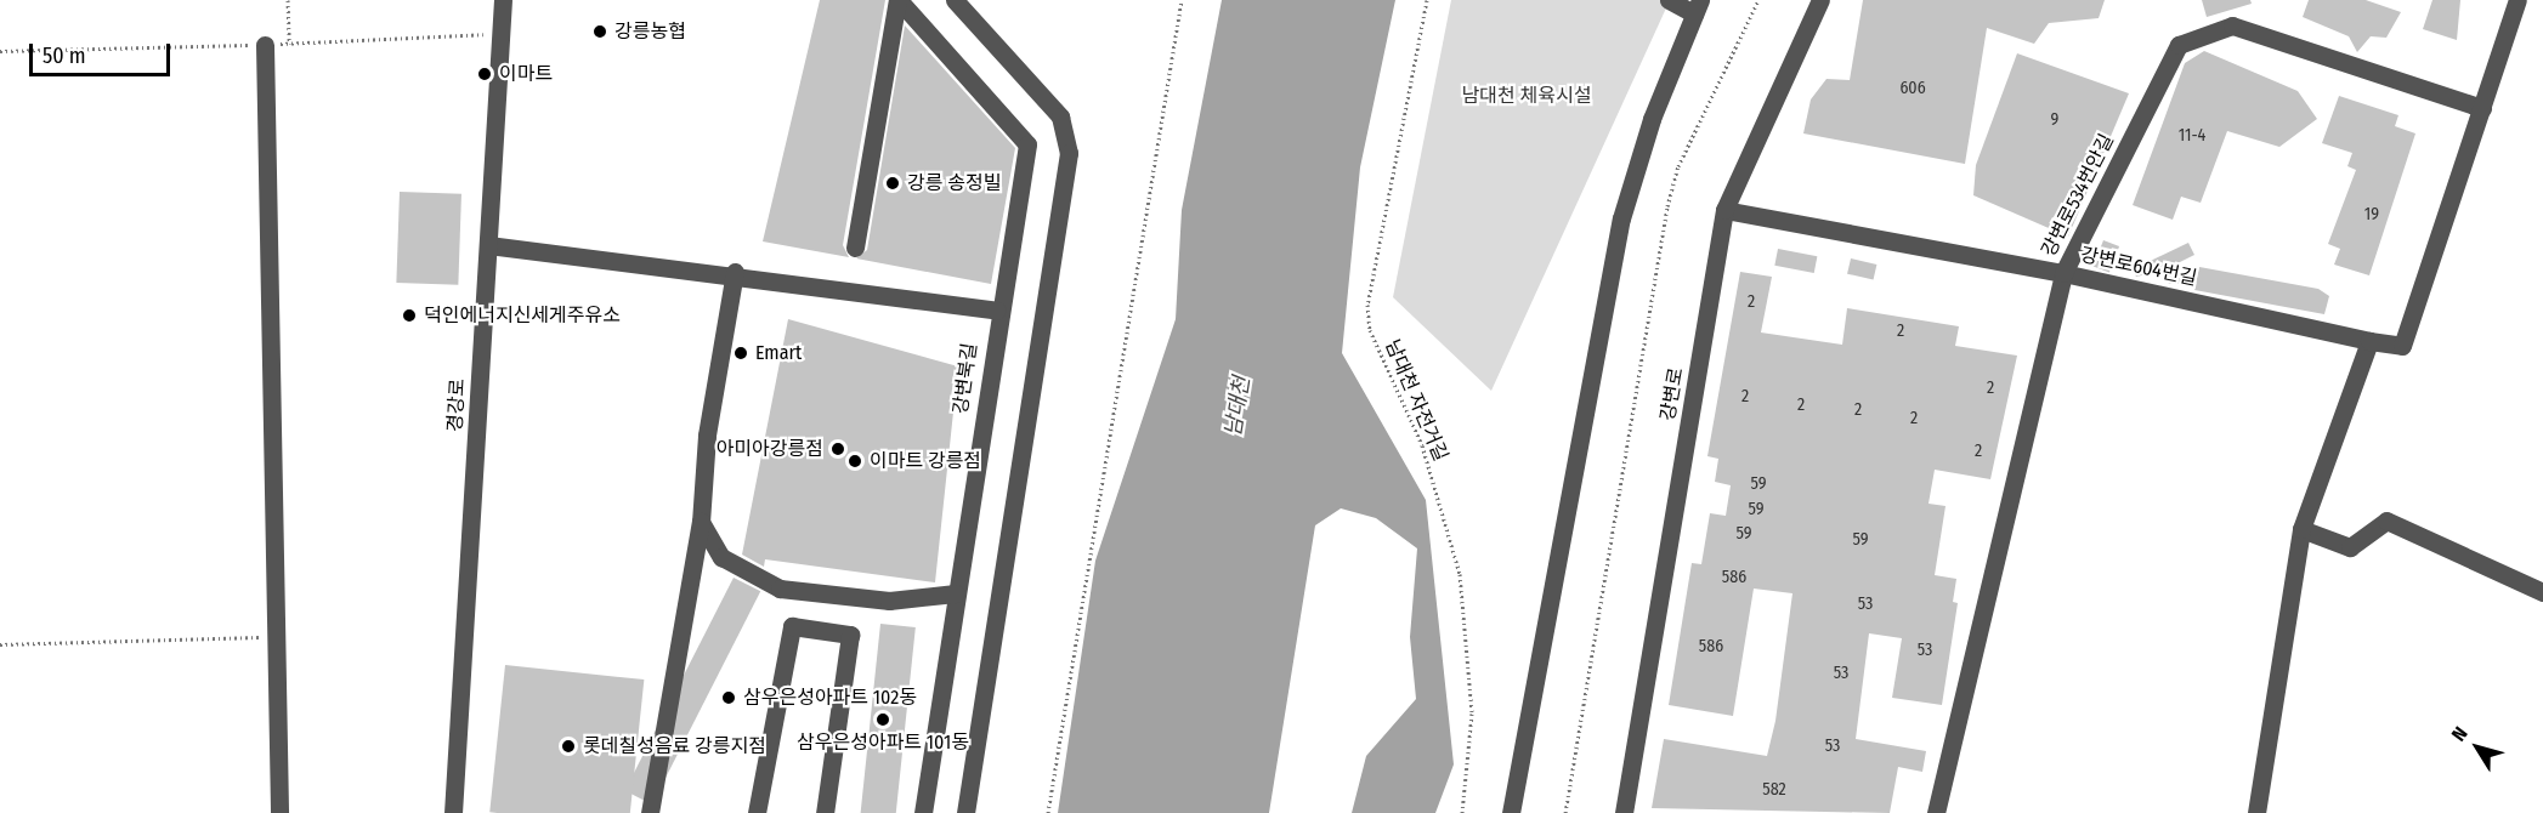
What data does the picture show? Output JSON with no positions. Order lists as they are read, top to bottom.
{
  "streets": {
    "street": [
      "강변로534번안길",
      "강변로604번길",
      "강변북길",
      "강변로",
      "경강로"
    ],
    "path": ["남대천 자전거길"]
  },
  "crossings": [
    ["강변로534번안길", "강변로604번길"],
    ["강변로604번길", "강변로"]
  ],
  "water": ["남대천"],
  "parks": ["남대천 체육시설"],
  "places": [
    "강릉농협",
    "이마트",
    "강릉 송정빌",
    "덕인에너지신세게주유소",
    "Emart",
    "아미아강릉점",
    "이마트 강릉점",
    "삼우은성아파트 102동",
    "삼우은성아파트 101동",
    "롯데칠성음료 강릉지점"
  ],
  "house_numbers": [
    "606",
    "9",
    "11-4",
    "19",
    "2",
    "2",
    "2",
    "2",
    "2",
    "2",
    "2",
    "2",
    "59",
    "59",
    "59",
    "59",
    "586",
    "53",
    "586",
    "53",
    "53",
    "53",
    "582"
  ],
  "scale_bar": "50 m",
  "north": "top left"
}
